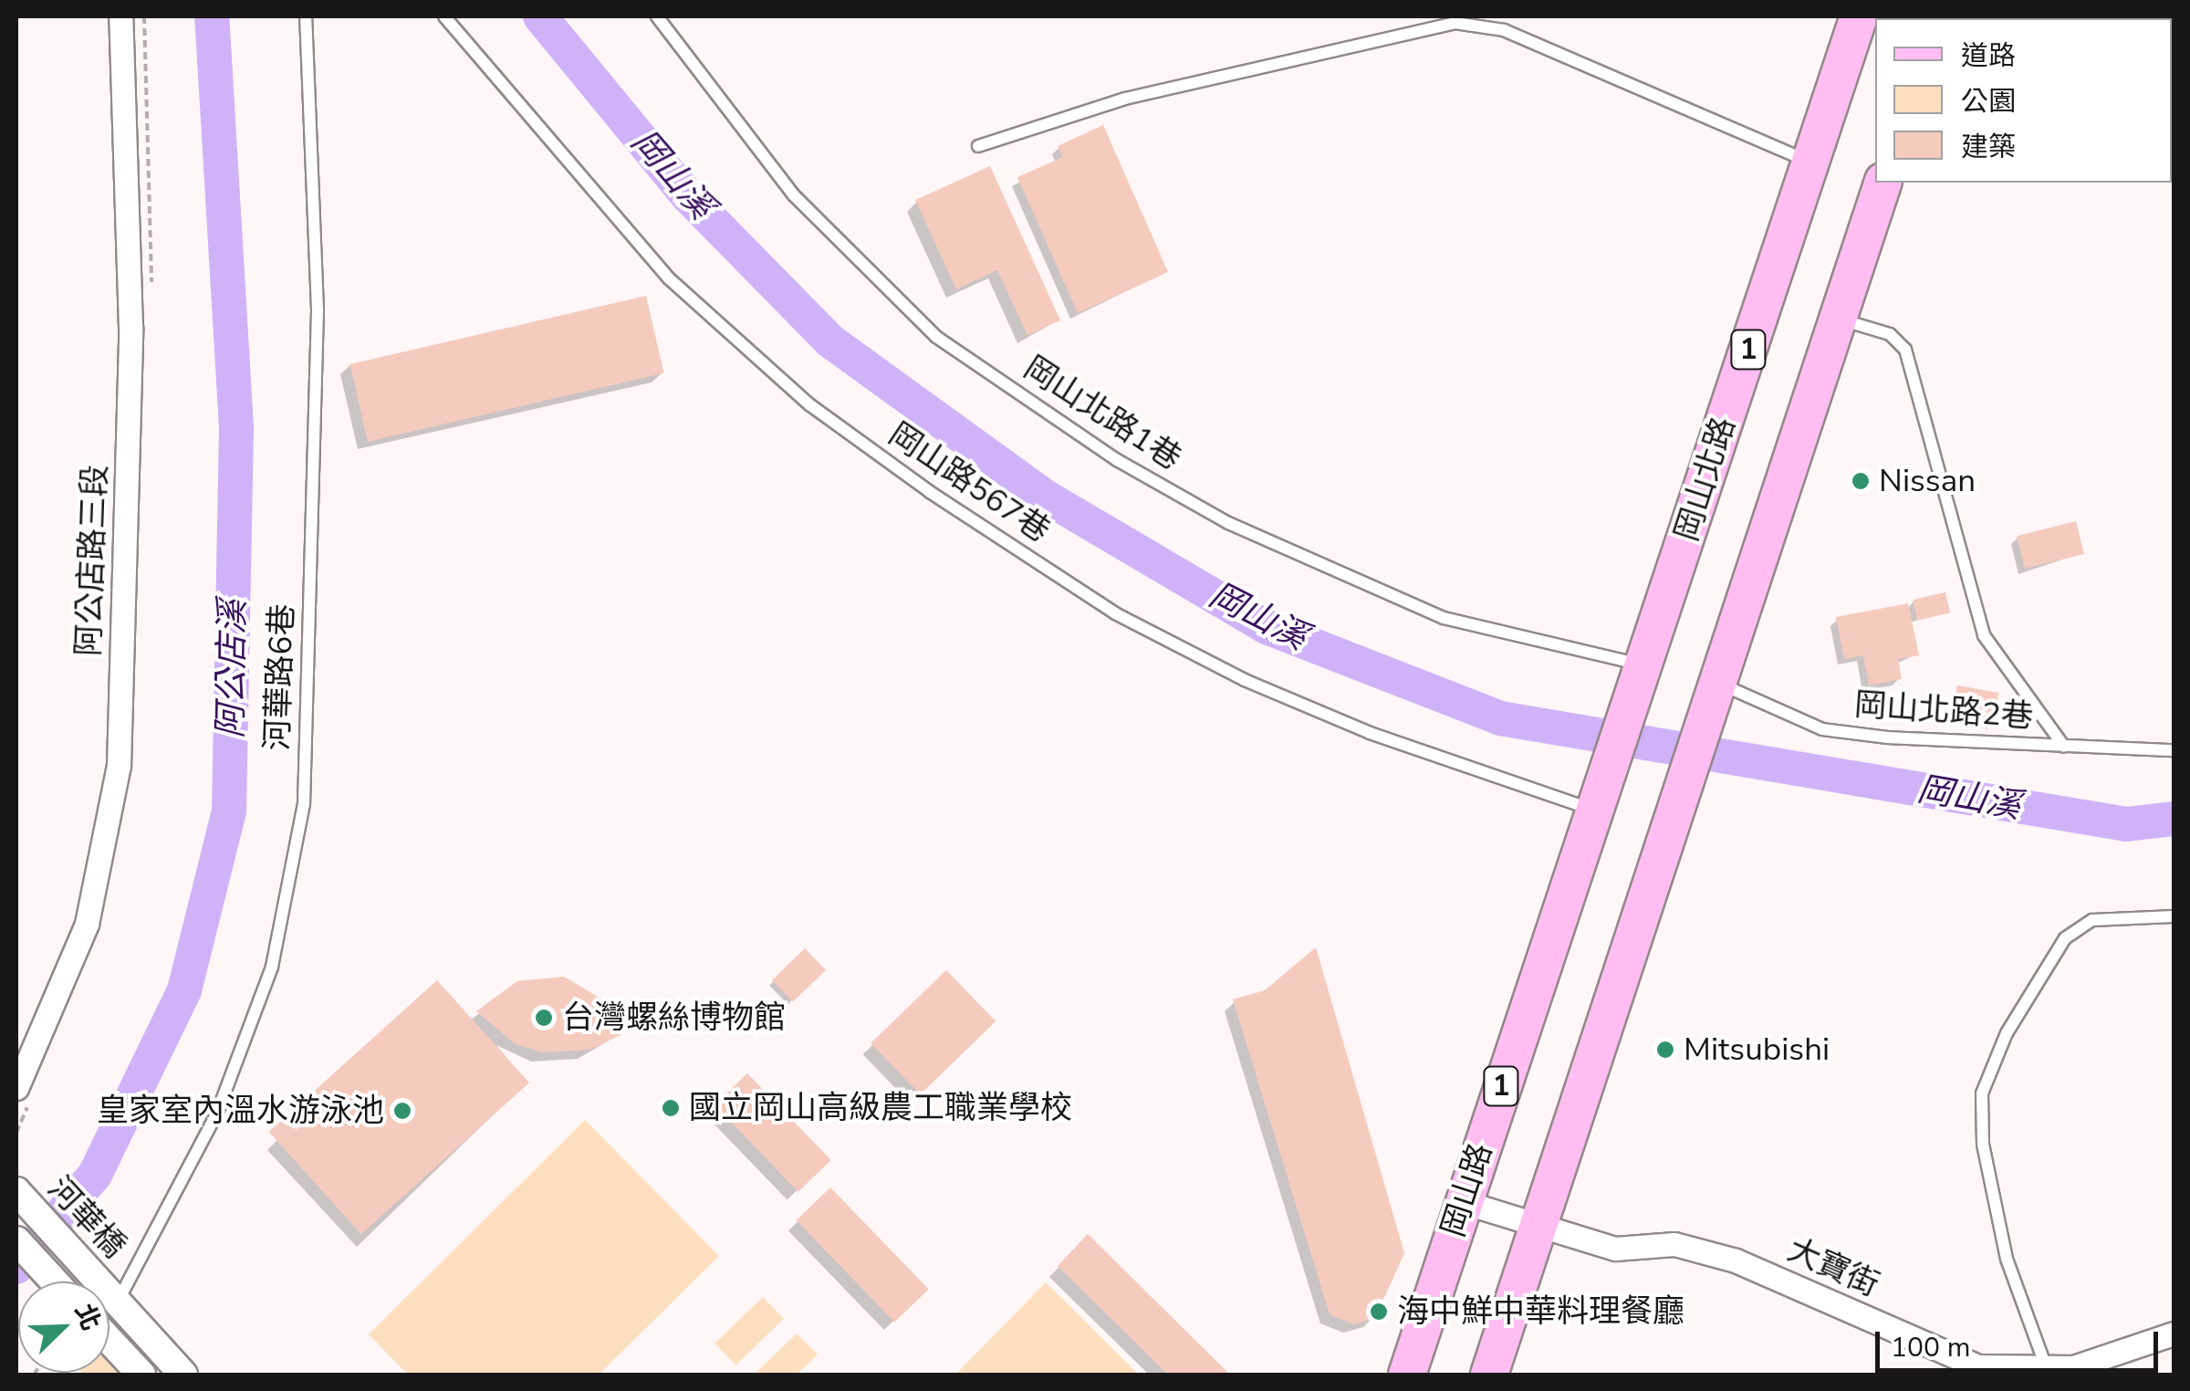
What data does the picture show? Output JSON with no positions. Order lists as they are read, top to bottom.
{
  "streets": {
    "main road": ["1", "岡山北路", "岡山路"],
    "street": ["阿公店路三段", "河華橋", "大寶街"],
    "lane": [
      "岡山北路1巷",
      "岡山路567巷",
      "河華路6巷",
      "岡山北路2巷"
    ]
  },
  "crossings": [
    ["1", "岡山北路1巷"],
    ["1", "岡山北路"],
    ["1", "岡山路567巷"],
    ["1", "岡山路"],
    ["岡山北路1巷", "岡山北路"],
    ["岡山路567巷", "岡山路"],
    ["河華路6巷", "河華橋"],
    ["岡山路", "大寶街"]
  ],
  "water": ["岡山溪", "阿公店溪"],
  "places": [
    "Nissan",
    "台灣螺絲博物館",
    "Mitsubishi",
    "國立岡山高級農工職業學校",
    "皇家室內溫水游泳池",
    "海中鮮中華料理餐廳"
  ],
  "legend": ["道路", "公園", "建築"],
  "scale_bar": "100 m",
  "north": "top right"
}
